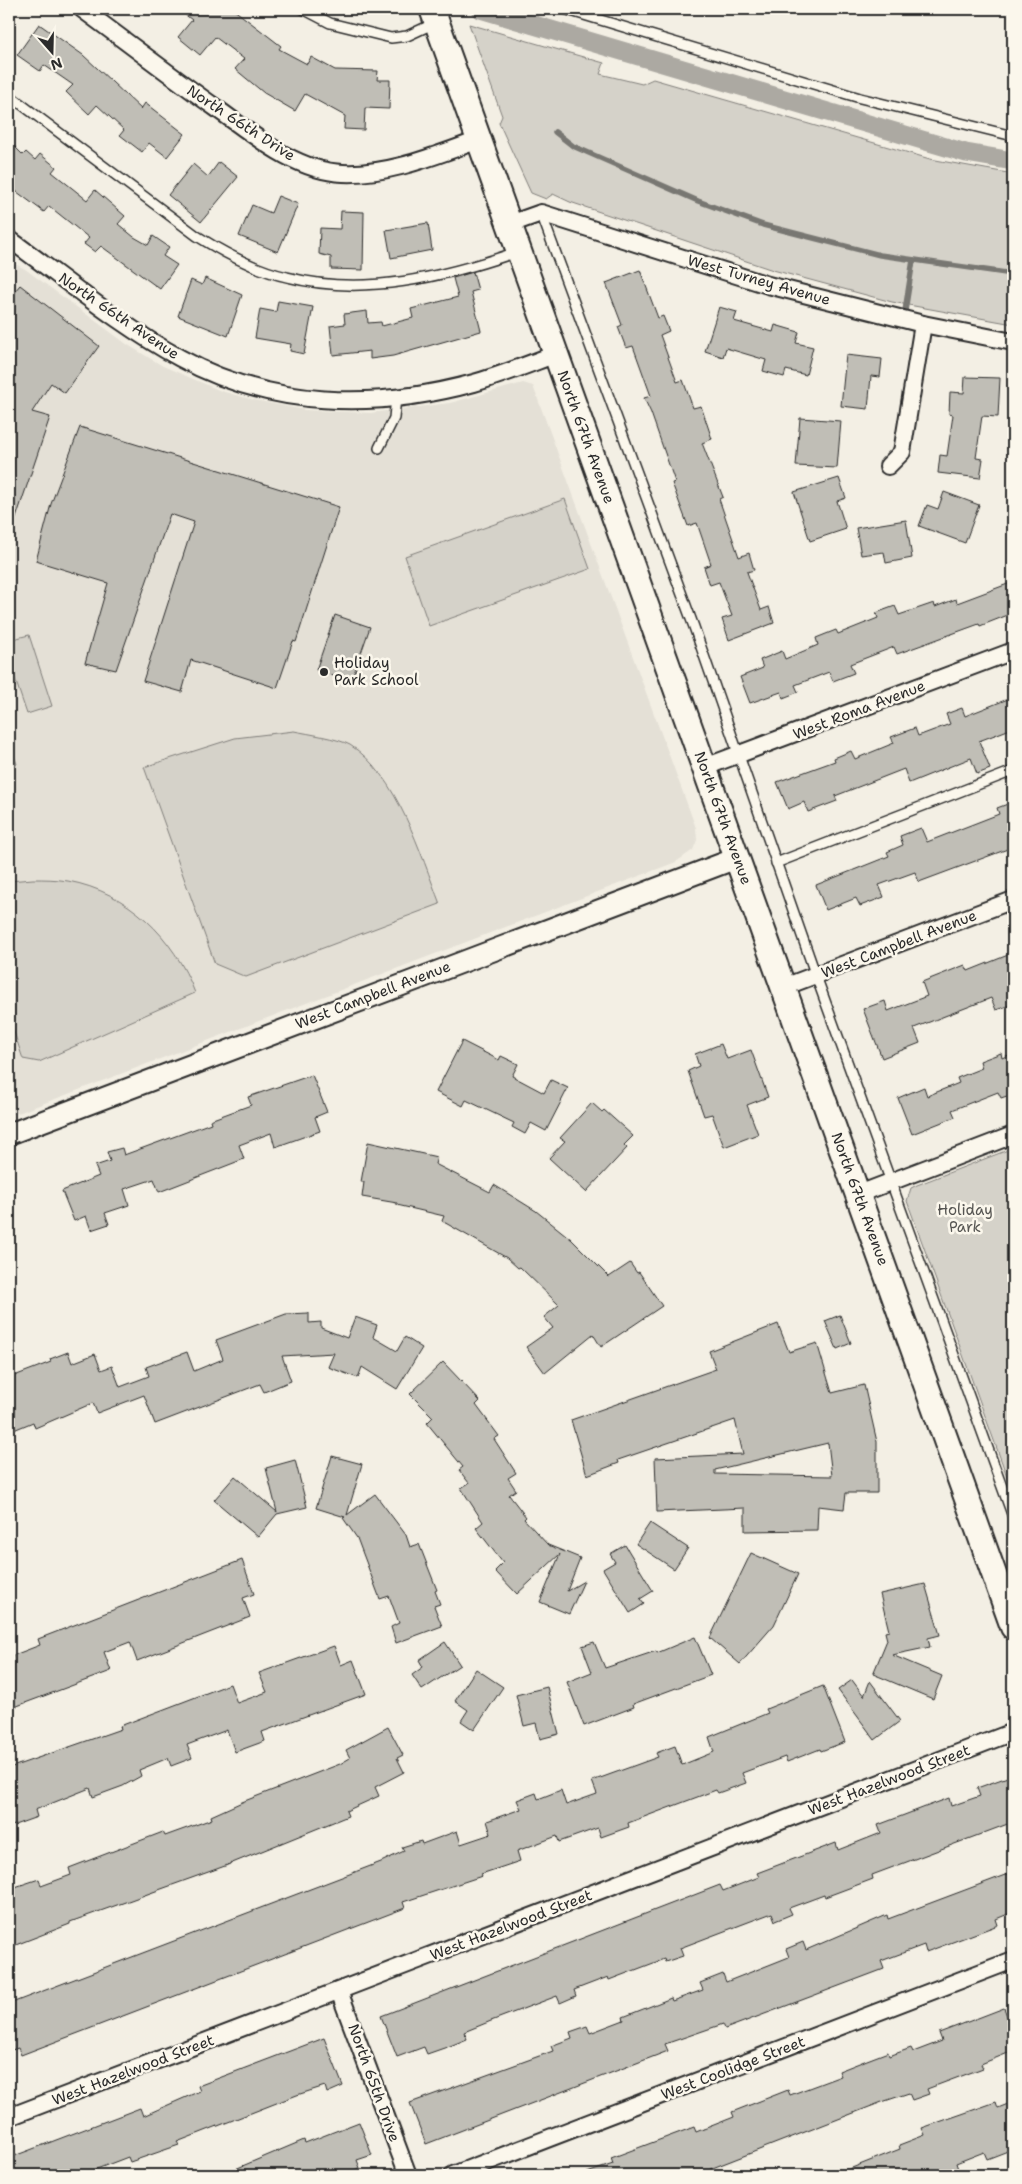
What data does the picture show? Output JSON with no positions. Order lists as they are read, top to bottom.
{
  "streets": {
    "main road": ["North 67th Avenue"],
    "street": [
      "North 66th Drive",
      "West Turney Avenue",
      "North 66th Avenue",
      "West Roma Avenue",
      "West Campbell Avenue",
      "West Hazelwood Street",
      "West Coolidge Street",
      "North 65th Drive"
    ]
  },
  "crossings": [
    ["North 66th Drive", "North 67th Avenue"],
    ["North 66th Avenue", "North 67th Avenue"],
    ["North 67th Avenue", "West Roma Avenue"],
    ["North 67th Avenue", "West Campbell Avenue"],
    ["West Hazelwood Street", "North 65th Drive"]
  ],
  "parks": ["Holiday Park"],
  "places": ["Holiday Park School"],
  "north": "bottom"
}
